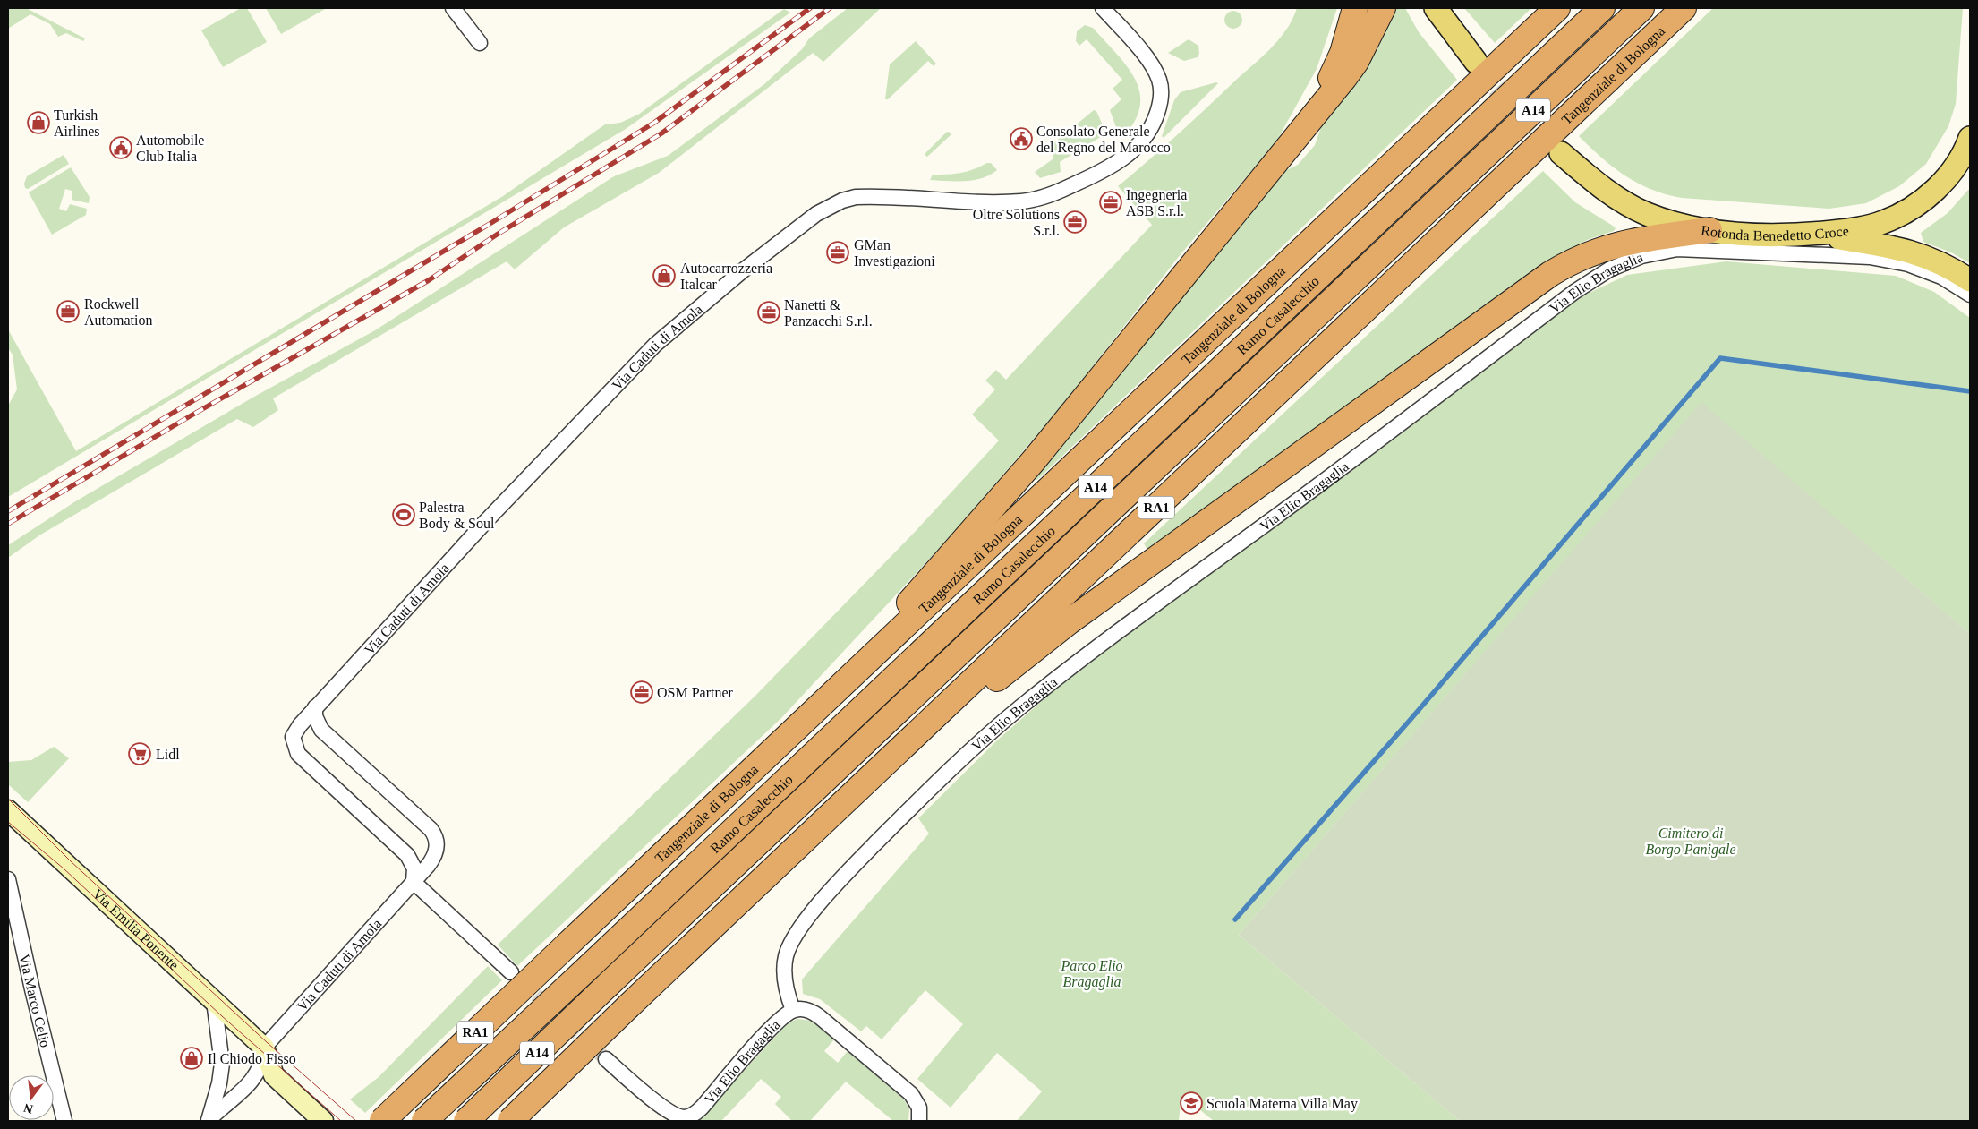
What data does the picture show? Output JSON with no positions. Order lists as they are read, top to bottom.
{
  "streets": {
    "highway": [
      "Tangenziale di Bologna",
      "A14",
      "Ramo Casalecchio",
      "RA1"
    ],
    "main road": ["Rotonda Benedetto Croce", "Via Emilia Ponente"],
    "street": ["Via Elio Bragaglia", "Via Caduti di Amola", "Via Marco Celio"]
  },
  "crossings": [
    ["Via Caduti di Amola", "Via Emilia Ponente"]
  ],
  "parks": ["Cimitero di Borgo Panigale", "Parco Elio Bragaglia"],
  "places": {
    "shop": ["Turkish Airlines", "Autocarrozzeria Italcar", "Il Chiodo Fisso"],
    "public building": ["Consolato Generale del Regno del Marocco", "Automobile Club Italia"],
    "office": [
      "Ingegneria ASB S.r.l.",
      "Oltre Solutions S.r.l.",
      "GMan Investigazioni",
      "Rockwell Automation",
      "Nanetti & Panzacchi S.r.l.",
      "OSM Partner"
    ],
    "sports": ["Palestra Body & Soul"],
    "supermarket": ["Lidl"],
    "school or university": ["Scuola Materna Villa May"]
  },
  "north": "bottom"
}
